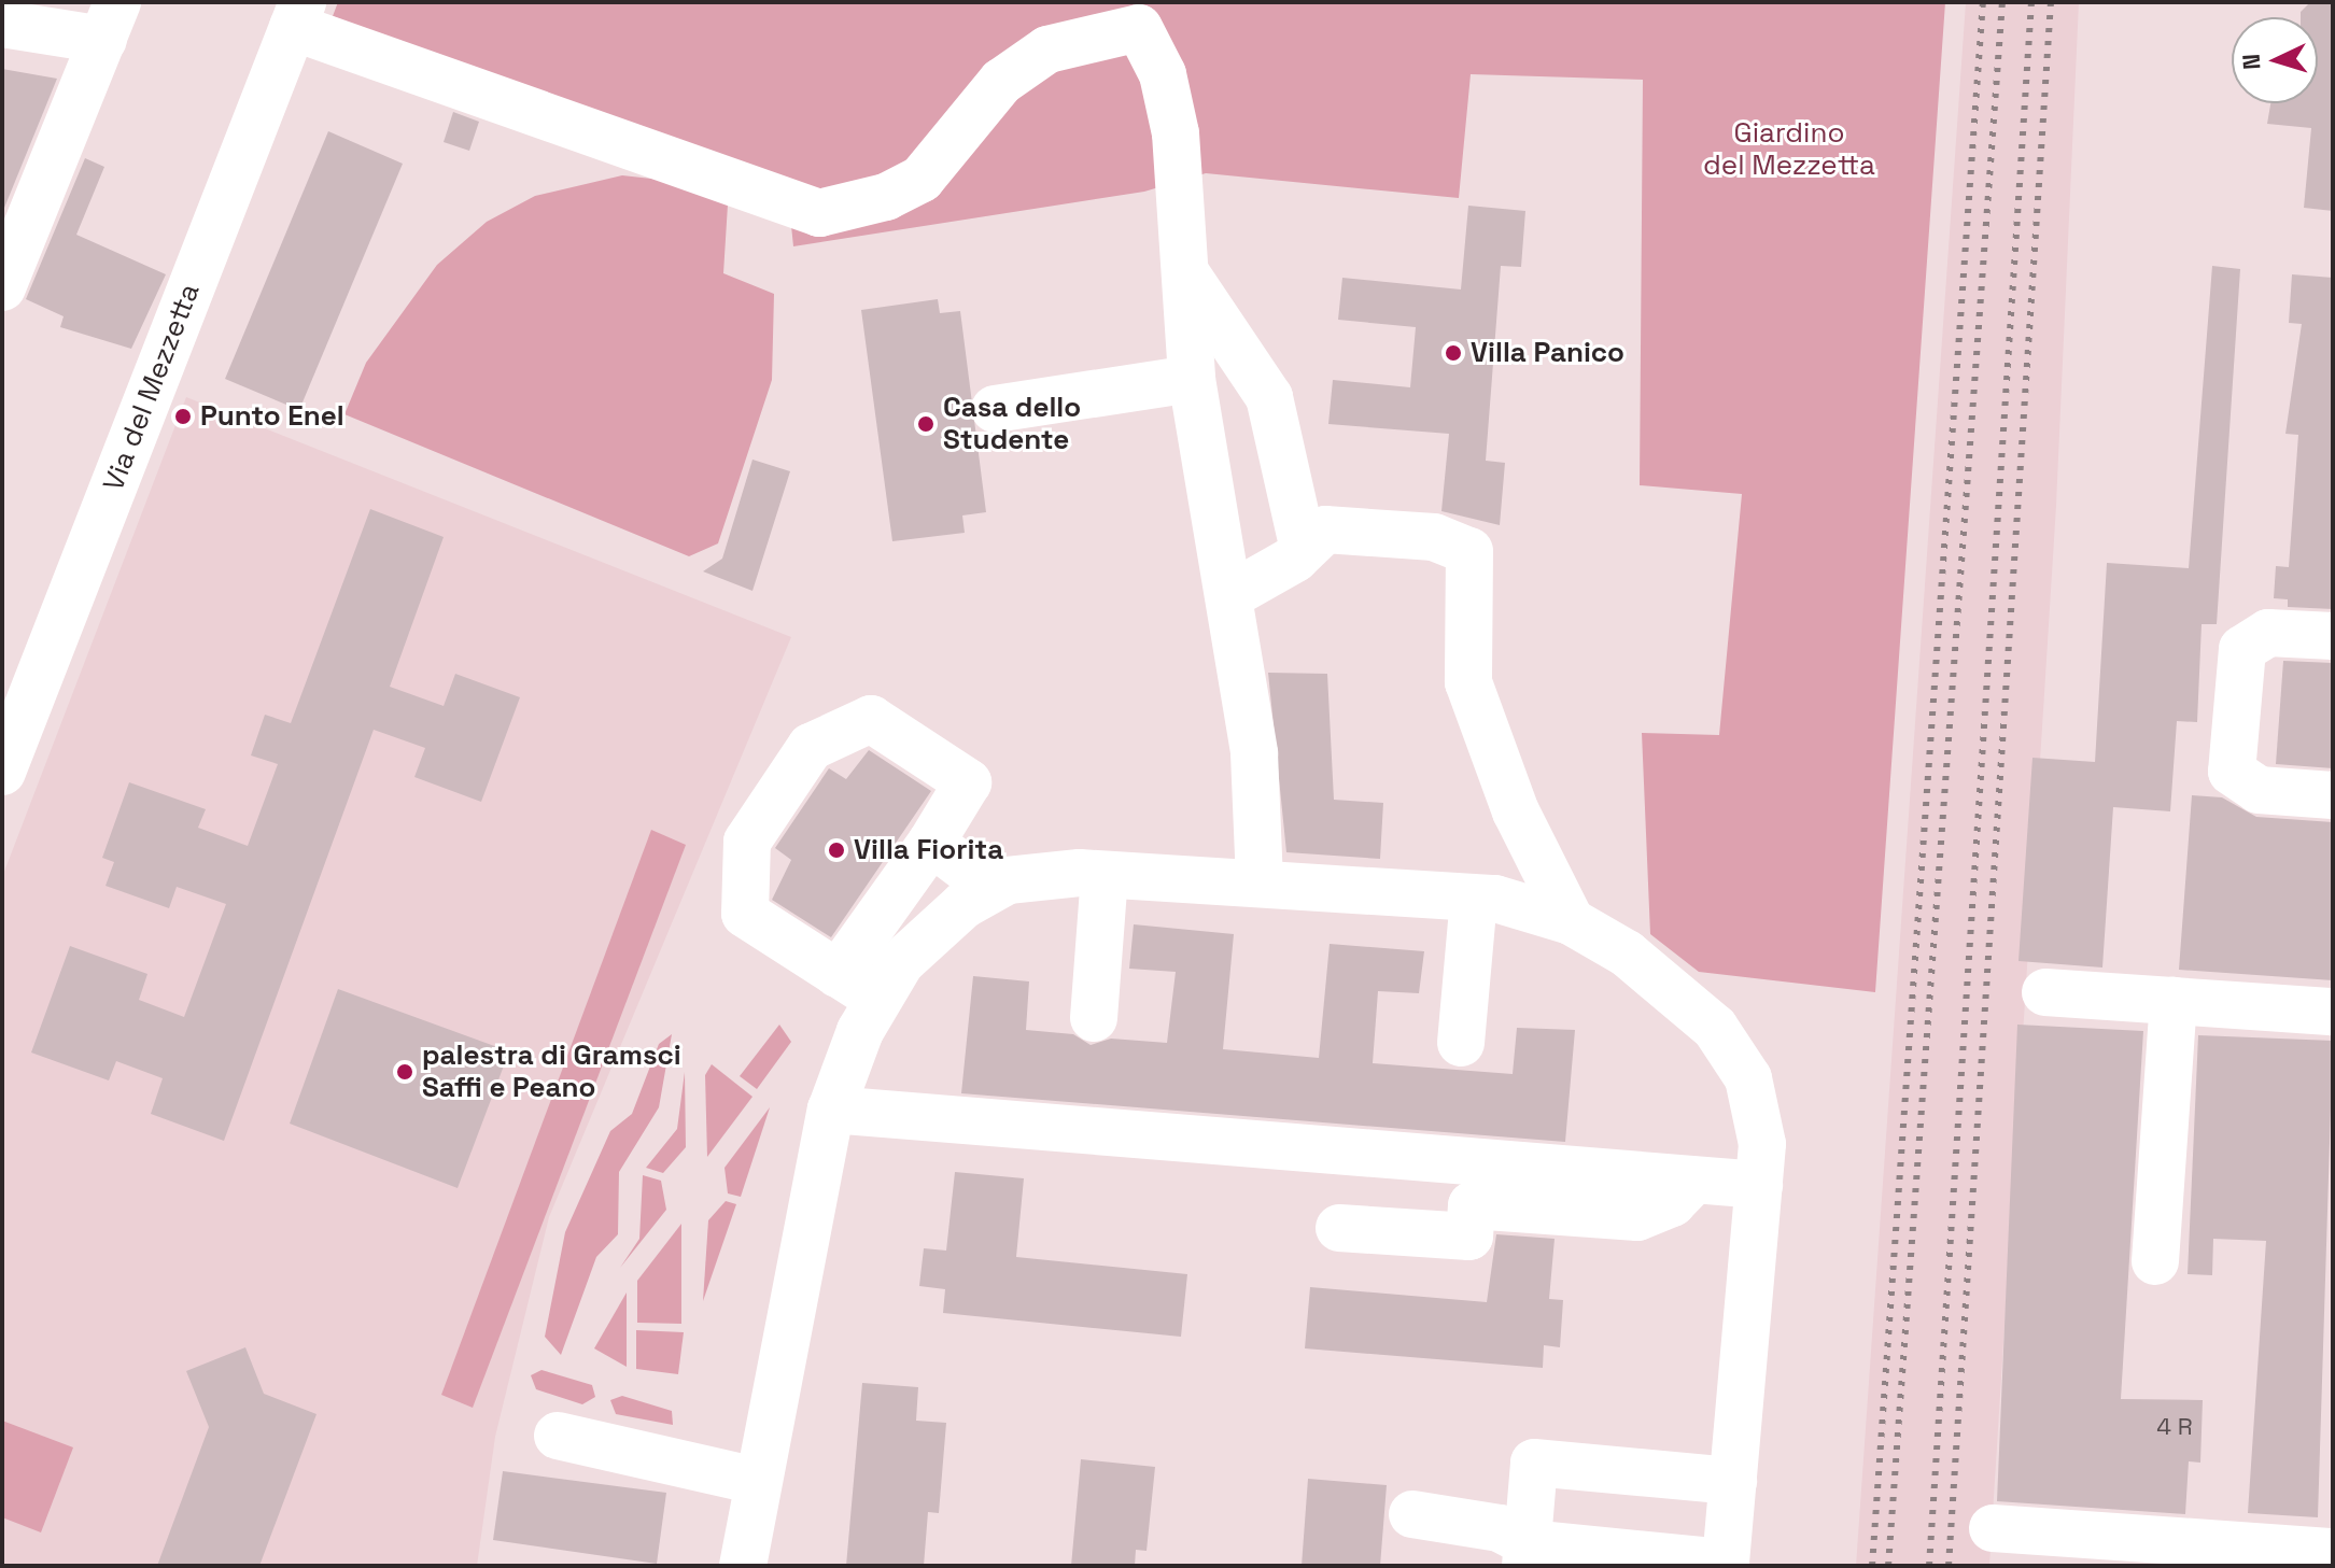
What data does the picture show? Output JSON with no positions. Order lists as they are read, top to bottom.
{
  "streets": {
    "street": ["Via del Mezzetta"]
  },
  "parks": ["Giardino del Mezzetta"],
  "places": [
    "Villa Panico",
    "Punto Enel",
    "Casa dello Studente",
    "Villa Fiorita",
    "palestra di Gramsci Saffi e Peano"
  ],
  "house_numbers": ["4 R"],
  "north": "left"
}
